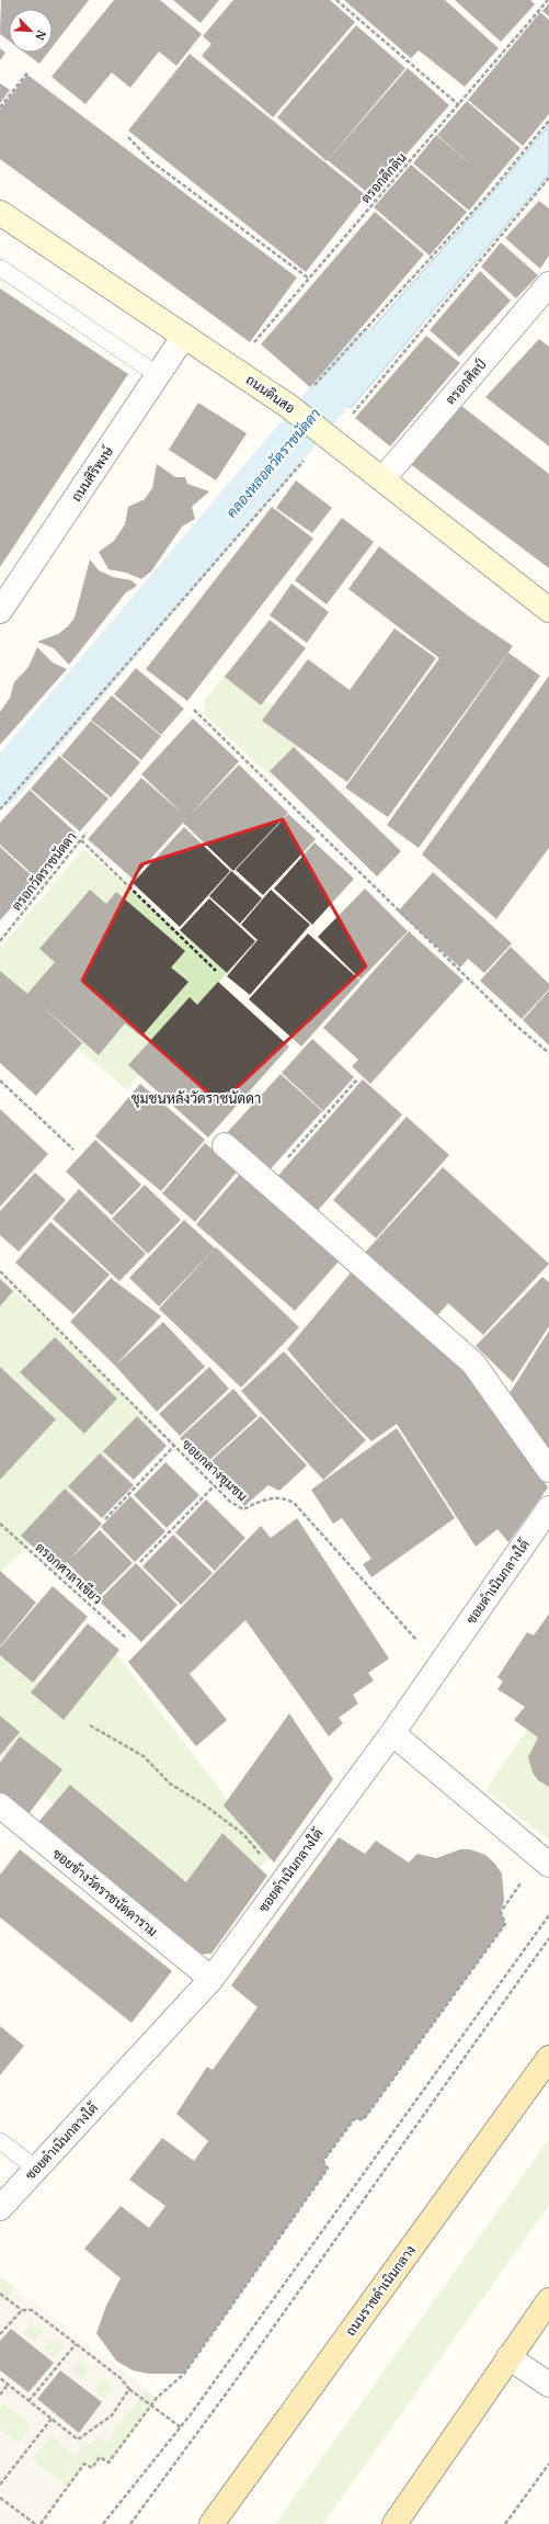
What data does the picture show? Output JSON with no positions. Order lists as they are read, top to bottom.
{
  "streets": {
    "main road": ["ถนนดินสอ", "ถนนราชดำเนินกลาง"],
    "street": [
      "ตรอกศิลป์",
      "ถนนศิริพงษ์",
      "ซอยดำเนินกลางใต้",
      "ซอยข้างวัดราชนัดดาราม"
    ],
    "path": [
      "ตรอกดึกดิน",
      "ตรอกวัดราชนัดดา",
      "ซอยกลางชุมชน",
      "ตรอกศาลาเขียว"
    ]
  },
  "crossings": [
    ["ตรอกดึกดิน", "ถนนดินสอ"],
    ["ตรอกศิลป์", "ถนนดินสอ"],
    ["ถนนดินสอ", "ถนนศิริพงษ์"],
    ["ซอยกลางชุมชน", "ซอยดำเนินกลางใต้"],
    ["ซอยดำเนินกลางใต้", "ซอยข้างวัดราชนัดดาราม"]
  ],
  "districts": ["ชุมชนหลังวัดราชนัดดา"],
  "water": ["คลองหลอดวัดราชนัดดา"],
  "north": "bottom right"
}
